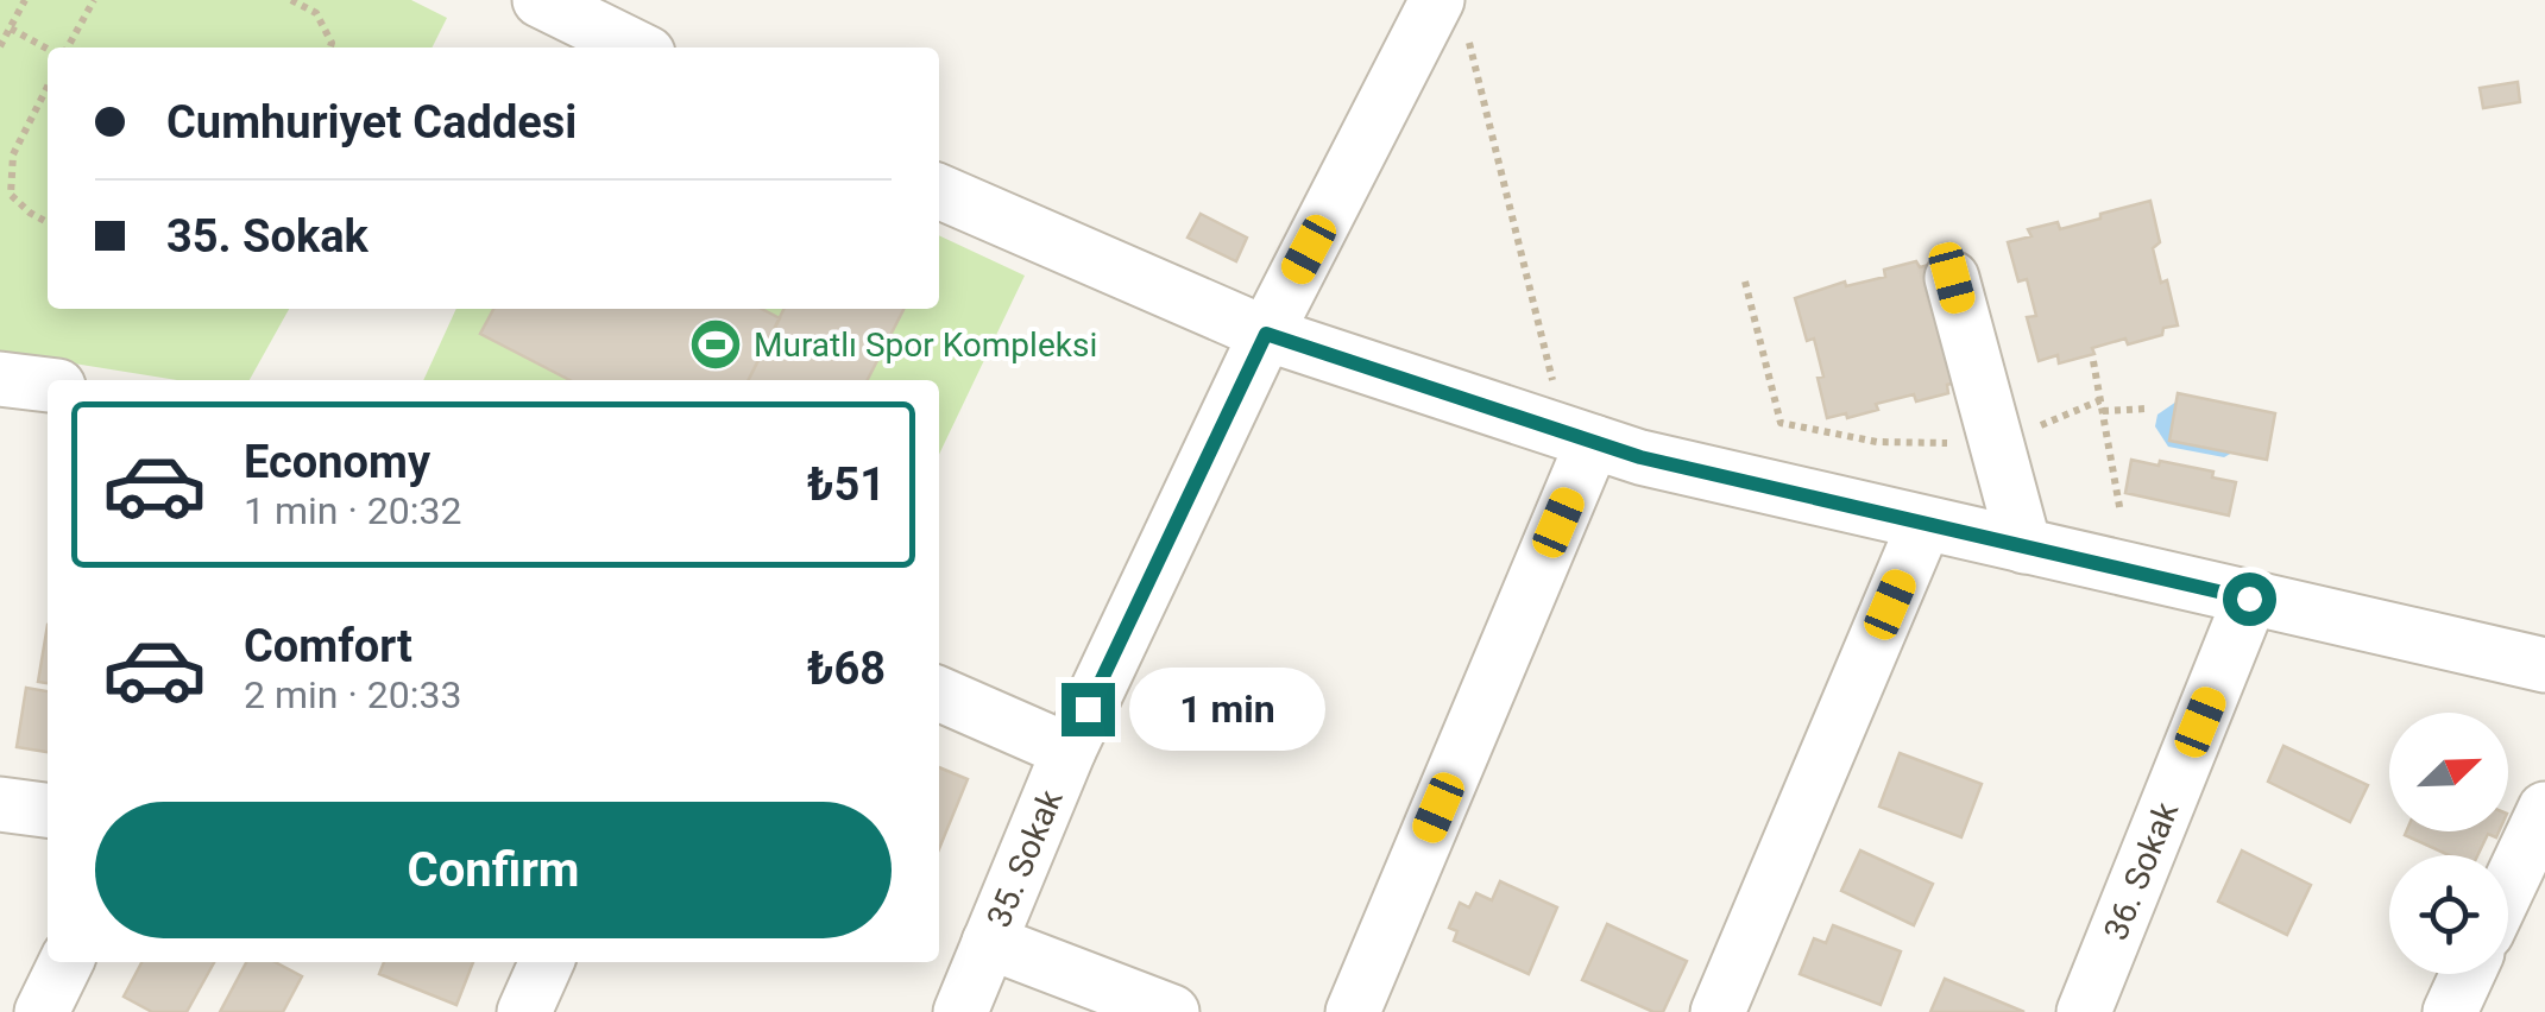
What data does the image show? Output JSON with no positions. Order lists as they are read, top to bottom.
{
  "streets": {
    "street": ["35. Sokak", "36. Sokak"]
  },
  "places": {
    "sports": ["Muratlı Spor Kompleksi"]
  },
  "north": "top right",
  "page": {
    "banner": ["Cumhuriyet Caddesi", "35. Sokak"],
    "list": [
      {
        "name": "Economy",
        "note": "1 min · 20:32",
        "value": "₺51"
      },
      {
        "name": "Comfort",
        "note": "2 min · 20:33",
        "value": "₺68"
      }
    ],
    "bubble": "1 min",
    "buttons": "Confirm"
  }
}
